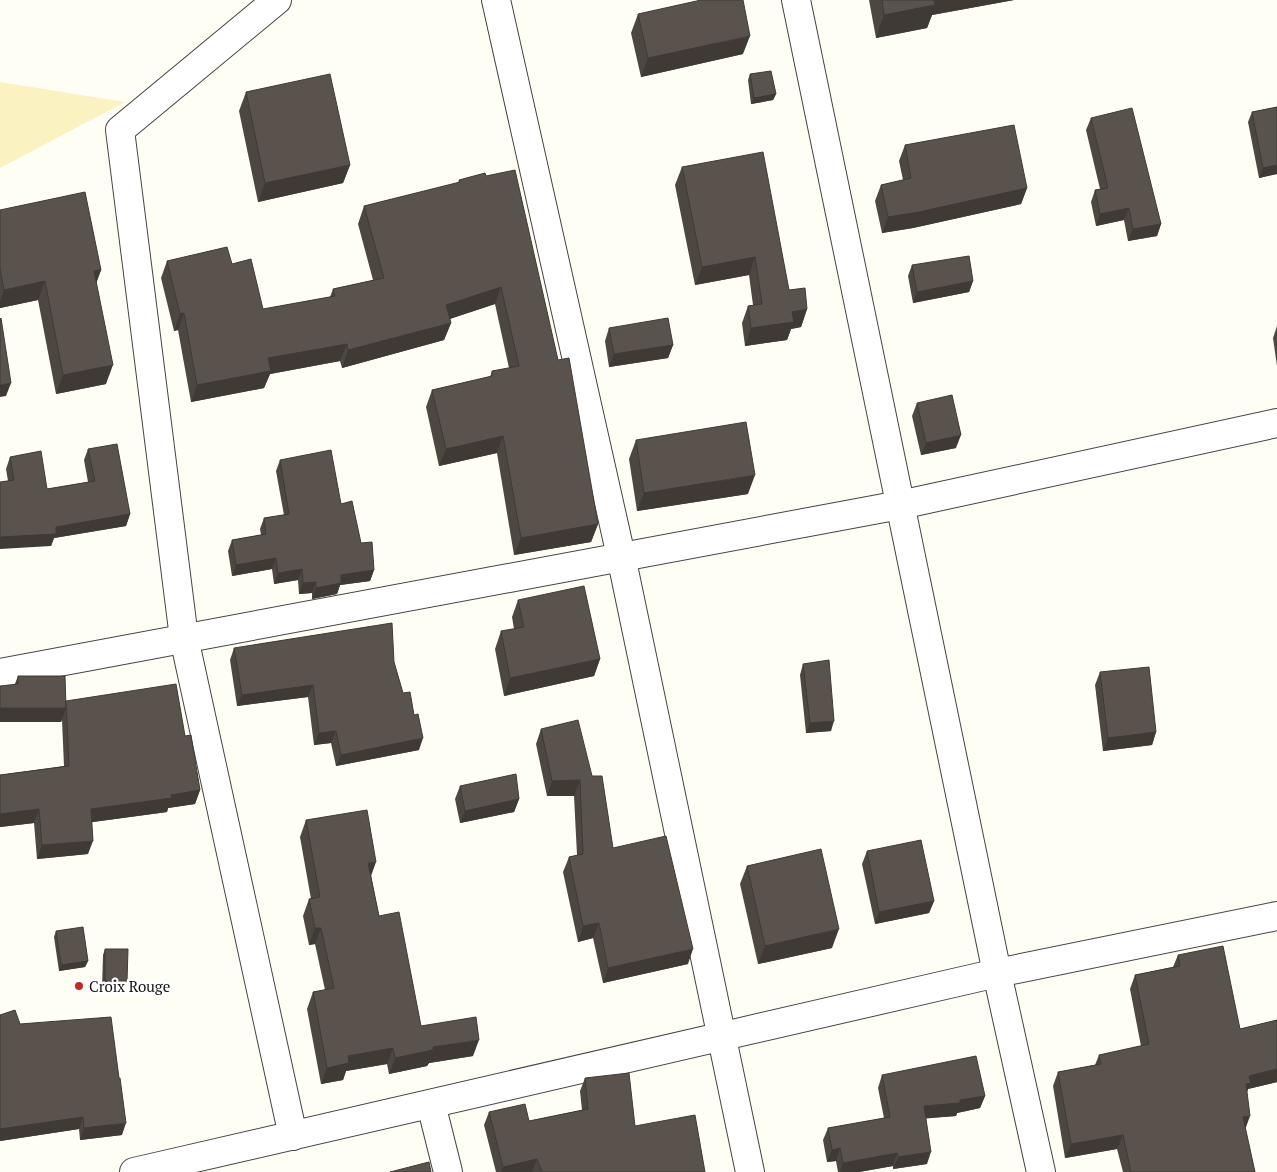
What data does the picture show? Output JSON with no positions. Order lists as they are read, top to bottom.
{
  "places": ["Croix Rouge"]
}
